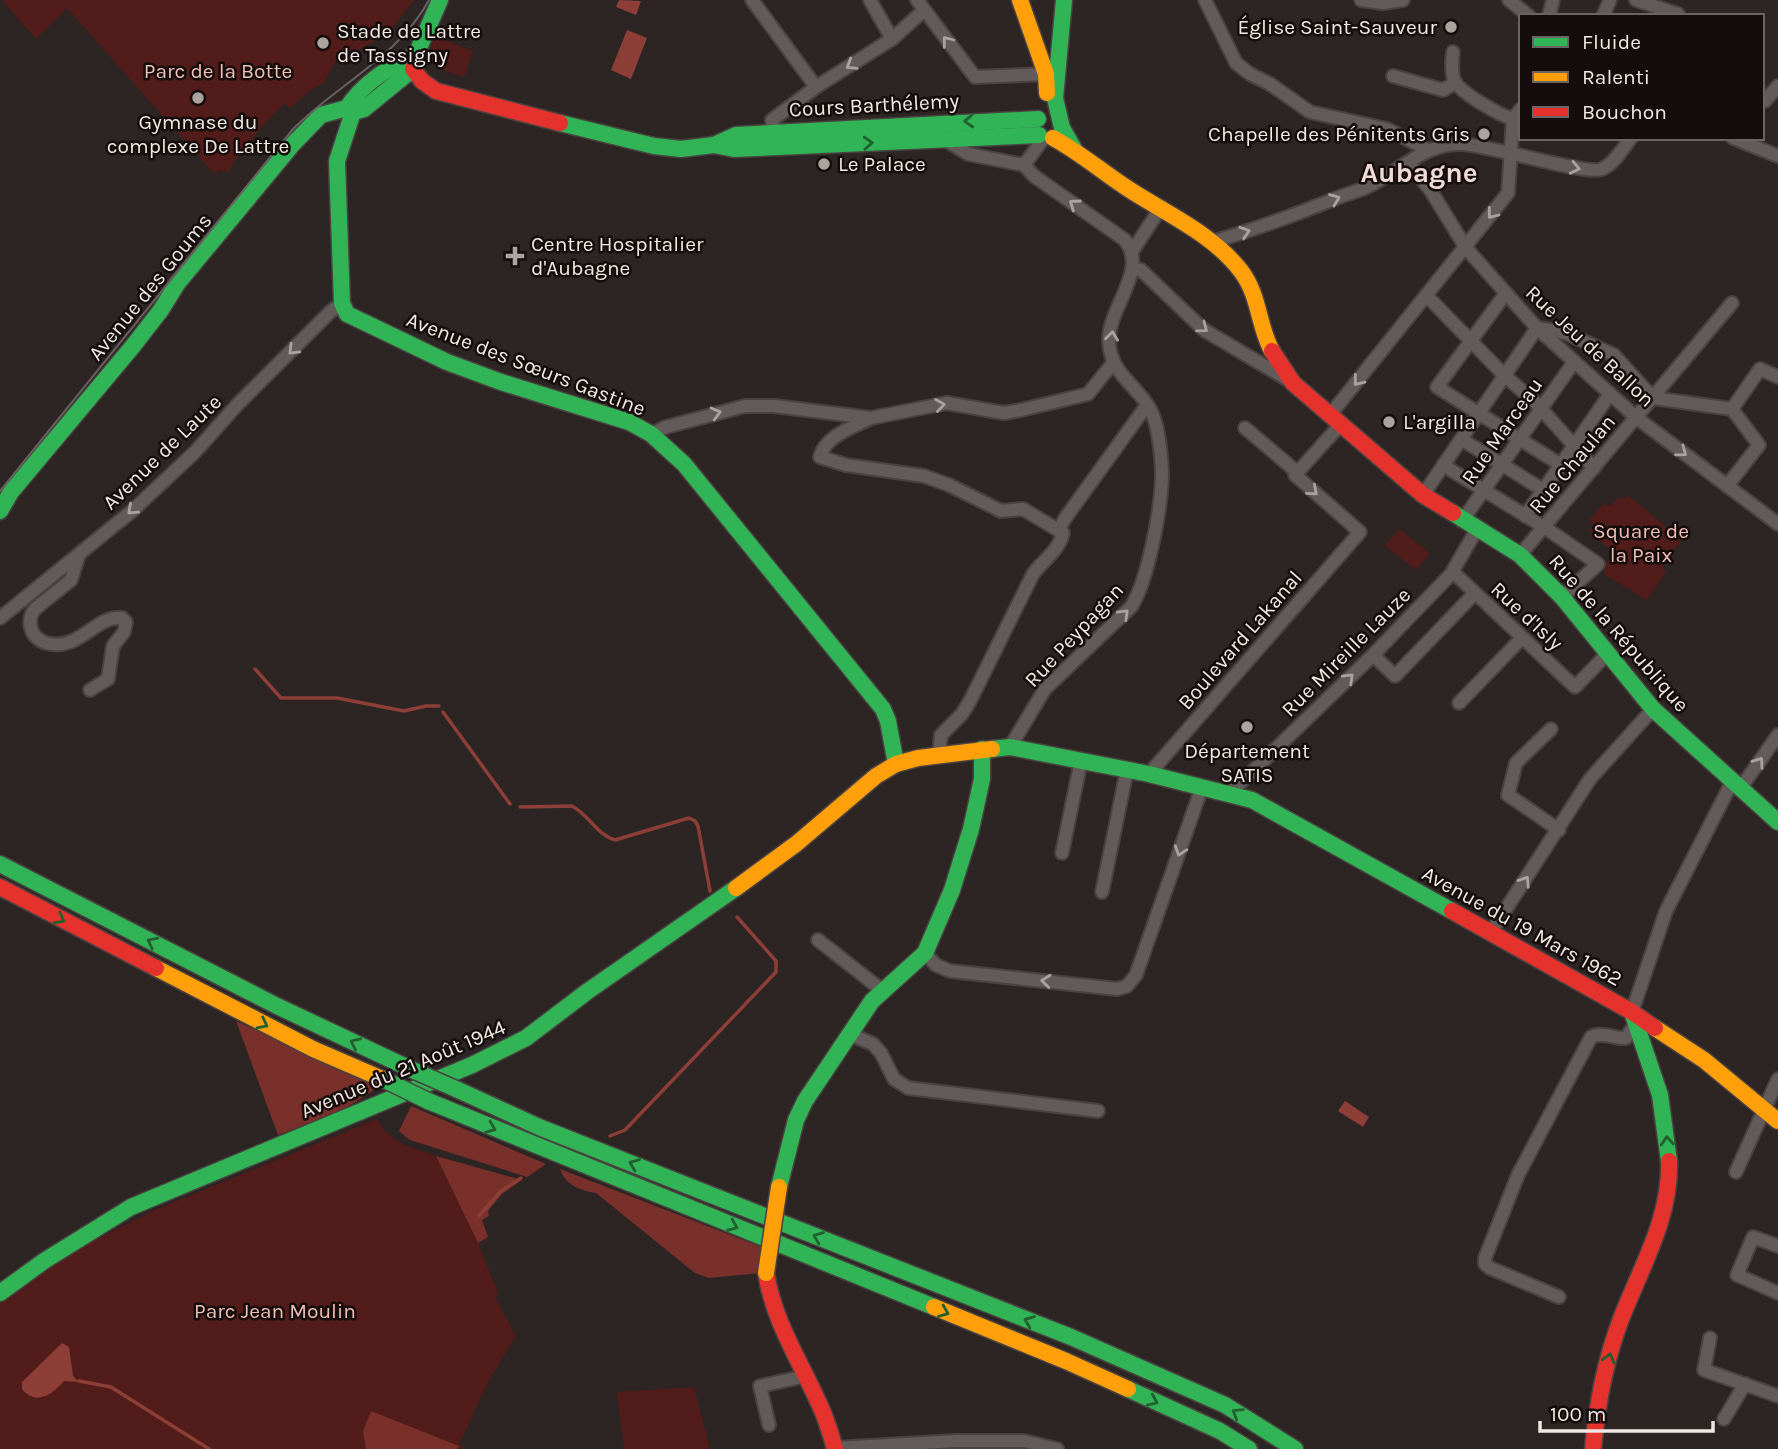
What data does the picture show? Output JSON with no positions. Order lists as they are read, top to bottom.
{
  "streets": {
    "main road": [
      "Cours Barthélemy",
      "Avenue des Goums",
      "Avenue des Sœurs Gastine",
      "Rue de la République",
      "Avenue du 19 Mars 1962",
      "Avenue du 21 Août 1944"
    ],
    "street": [
      "Rue Jeu de Ballon",
      "Rue Marceau",
      "Avenue de Laute",
      "Rue Chaulan",
      "Rue d'Isly",
      "Rue Peypagan",
      "Boulevard Lakanal",
      "Rue Mireille Lauze"
    ]
  },
  "crossings": [
    ["Cours Barthélemy", "Rue de la République"],
    ["Rue Jeu de Ballon", "Rue Marceau"],
    ["Rue Jeu de Ballon", "Rue Chaulan"],
    ["Avenue des Sœurs Gastine", "Avenue de Laute"],
    ["Avenue des Sœurs Gastine", "Avenue du 19 Mars 1962"],
    ["Avenue des Sœurs Gastine", "Avenue du 21 Août 1944"],
    ["Rue Marceau", "Rue de la République"],
    ["Rue Chaulan", "Rue de la République"],
    ["Rue d'Isly", "Rue de la République"],
    ["Rue d'Isly", "Rue Mireille Lauze"],
    ["Rue de la République", "Rue Mireille Lauze"],
    ["Rue Peypagan", "Avenue du 19 Mars 1962"],
    ["Boulevard Lakanal", "Avenue du 19 Mars 1962"],
    ["Rue Mireille Lauze", "Avenue du 19 Mars 1962"],
    ["Avenue du 19 Mars 1962", "Avenue du 21 Août 1944"]
  ],
  "one_way": ["Avenue de Laute", "Boulevard Lakanal", "Rue Mireille Lauze"],
  "districts": ["Aubagne"],
  "parks": ["Parc de la Botte", "Square de la Paix", "Parc Jean Moulin"],
  "places": {
    "other": [
      "Église Saint-Sauveur",
      "Stade de Lattre de Tassigny",
      "Gymnase du complexe De Lattre",
      "Chapelle des Pénitents Gris",
      "Le Palace",
      "L'argilla",
      "Département SATIS"
    ],
    "health": ["Centre Hospitalier d'Aubagne"]
  },
  "legend": ["Fluide", "Ralenti", "Bouchon"],
  "scale_bar": "100 m"
}
